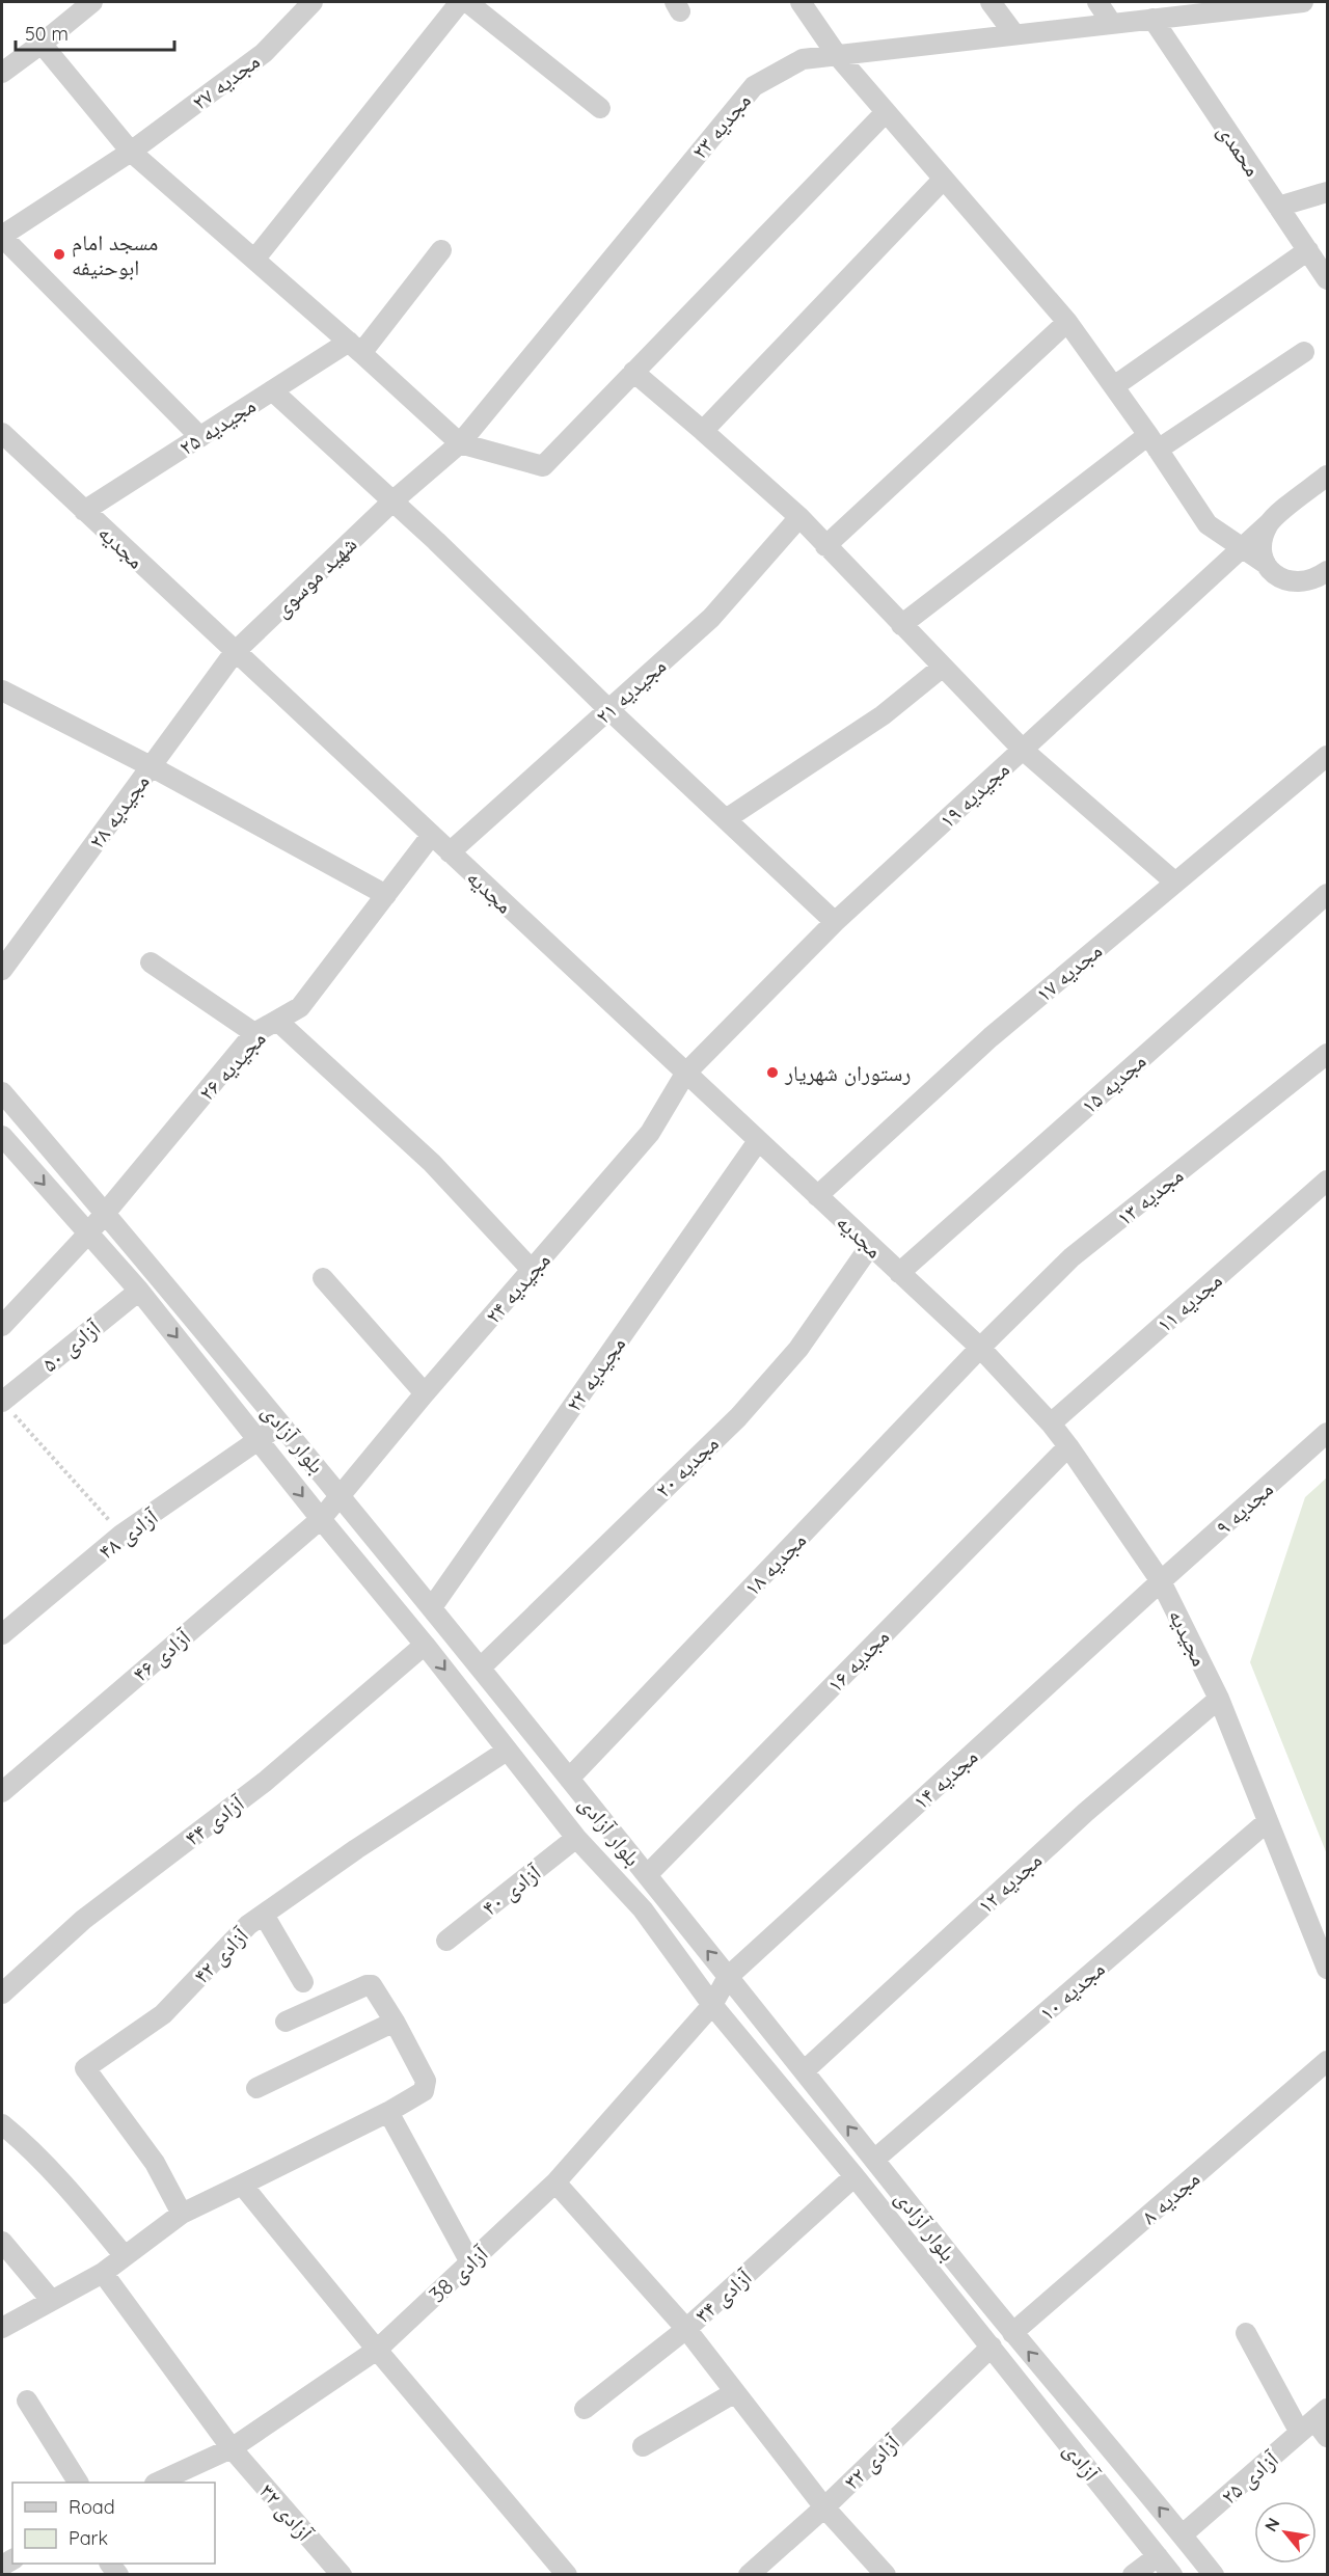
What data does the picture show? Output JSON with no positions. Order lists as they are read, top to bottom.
{
  "streets": {
    "street": [
      "مجدیه ۲۷",
      "مجدیه ۲۳",
      "محمدی",
      "مجیدیه ۲۵",
      "مجدیه",
      "شهید موسوی",
      "مجیدیه ۲۱",
      "مجیدیه ۱۹",
      "مجیدیه ۲۸",
      "مجدیه ۱۷",
      "مجیدیه ۲۶",
      "مجدیه ۱۵",
      "مجدیه ۱۳",
      "مجیدیه ۲۴",
      "مجدیه ۱۱",
      "آزادی ۵۰",
      "مجیدیه ۲۲",
      "بلوار آزادی",
      "مجدیه ۲۰",
      "مجدیه ۹",
      "آزادی ۴۸",
      "مجدیه ۱۸",
      "مجیدیه",
      "آزادی ۴۶",
      "مجدیه ۱۶",
      "مجدیه ۱۴",
      "آزادی ۴۴",
      "مجدیه ۱۲",
      "آزادی ۴۰",
      "آزادی ۴۲",
      "مجدیه ۱۰",
      "مجدیه ۸",
      "آزادی 38",
      "آزادی ۳۴",
      "آزادی",
      "آزادی ۳۲",
      "آزادی ۲۵"
    ]
  },
  "crossings": [
    ["مجدیه ۲۳", "محمدی"],
    ["مجدیه ۲۳", "شهید موسوی"],
    ["مجیدیه ۲۵", "مجدیه"],
    ["مجدیه", "شهید موسوی"],
    ["مجدیه", "مجیدیه ۲۱"],
    ["مجدیه", "مجیدیه ۱۹"],
    ["مجدیه", "مجیدیه ۲۸"],
    ["مجدیه", "مجدیه ۱۷"],
    ["مجدیه", "مجیدیه ۲۶"],
    ["مجدیه", "مجدیه ۱۵"],
    ["مجدیه", "مجدیه ۱۳"],
    ["مجدیه", "مجیدیه ۲۴"],
    ["مجدیه", "مجیدیه ۲۲"],
    ["مجدیه", "مجدیه ۲۰"],
    ["مجدیه", "مجدیه ۱۸"],
    ["مجدیه", "مجیدیه"],
    ["شهید موسوی", "مجیدیه ۲۸"],
    ["مجیدیه ۱۹", "مجیدیه ۲۴"],
    ["مجیدیه ۲۶", "بلوار آزادی"],
    ["مجدیه ۱۳", "مجدیه ۱۸"],
    ["مجدیه ۱۳", "مجیدیه"],
    ["مجیدیه ۲۴", "بلوار آزادی"],
    ["مجیدیه ۲۴", "آزادی ۴۶"],
    ["مجدیه ۱۱", "مجیدیه"],
    ["آزادی ۵۰", "بلوار آزادی"],
    ["مجیدیه ۲۲", "بلوار آزادی"],
    ["بلوار آزادی", "مجدیه ۲۰"],
    ["بلوار آزادی", "آزادی ۴۸"],
    ["بلوار آزادی", "مجدیه ۱۸"],
    ["بلوار آزادی", "آزادی ۴۶"],
    ["بلوار آزادی", "مجدیه ۱۶"],
    ["بلوار آزادی", "مجدیه ۱۴"],
    ["بلوار آزادی", "آزادی ۴۴"],
    ["بلوار آزادی", "مجدیه ۱۲"],
    ["بلوار آزادی", "آزادی ۴۰"],
    ["بلوار آزادی", "آزادی ۴۲"],
    ["بلوار آزادی", "مجدیه ۱۰"],
    ["بلوار آزادی", "مجدیه ۸"],
    ["بلوار آزادی", "آزادی 38"],
    ["بلوار آزادی", "آزادی ۳۴"],
    ["بلوار آزادی", "آزادی"],
    ["بلوار آزادی", "آزادی ۳۲"],
    ["بلوار آزادی", "آزادی ۲۵"],
    ["مجدیه ۹", "مجیدیه"],
    ["مجدیه ۹", "مجدیه ۱۴"],
    ["مجدیه ۱۸", "مجیدیه"],
    ["مجیدیه", "مجدیه ۱۶"],
    ["مجیدیه", "مجدیه ۱۴"],
    ["مجیدیه", "مجدیه ۱۲"],
    ["مجیدیه", "مجدیه ۱۰"],
    ["مجدیه ۱۴", "آزادی 38"],
    ["آزادی 38", "آزادی ۳۲"],
    ["آزادی", "آزادی ۳۲"]
  ],
  "places": ["مسجد امام ابوحنیفه", "رستوران شهریار"],
  "legend": ["Road", "Park"],
  "scale_bar": "50 m",
  "north": "top left"
}
